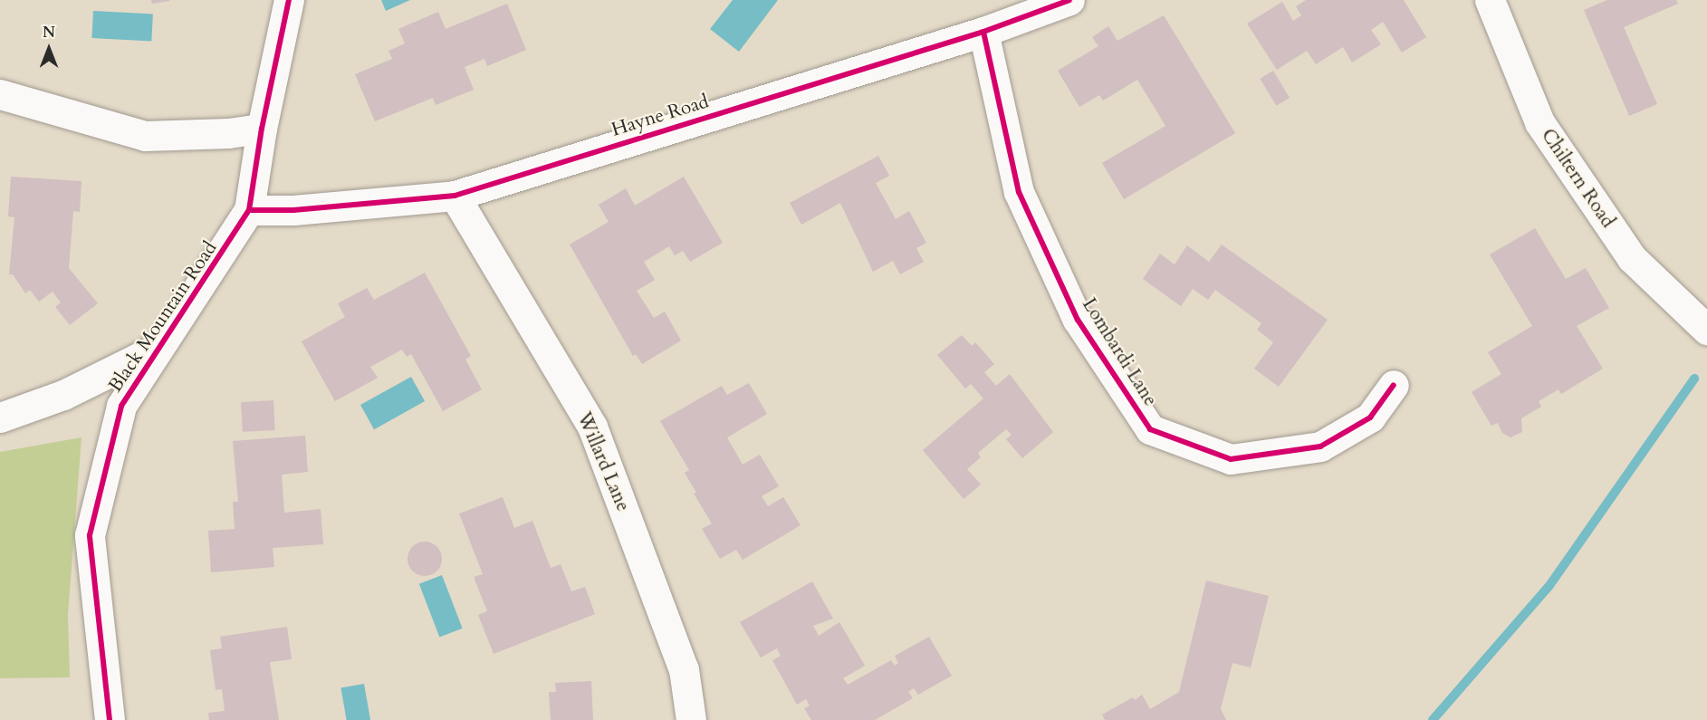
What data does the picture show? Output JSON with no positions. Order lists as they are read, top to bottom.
{
  "streets": {
    "street": [
      "Hayne Road",
      "Chiltern Road",
      "Black Mountain Road",
      "Lombardi Lane",
      "Willard Lane"
    ]
  },
  "crossings": [
    ["Hayne Road", "Black Mountain Road"],
    ["Hayne Road", "Lombardi Lane"],
    ["Hayne Road", "Willard Lane"]
  ],
  "north": "top"
}
